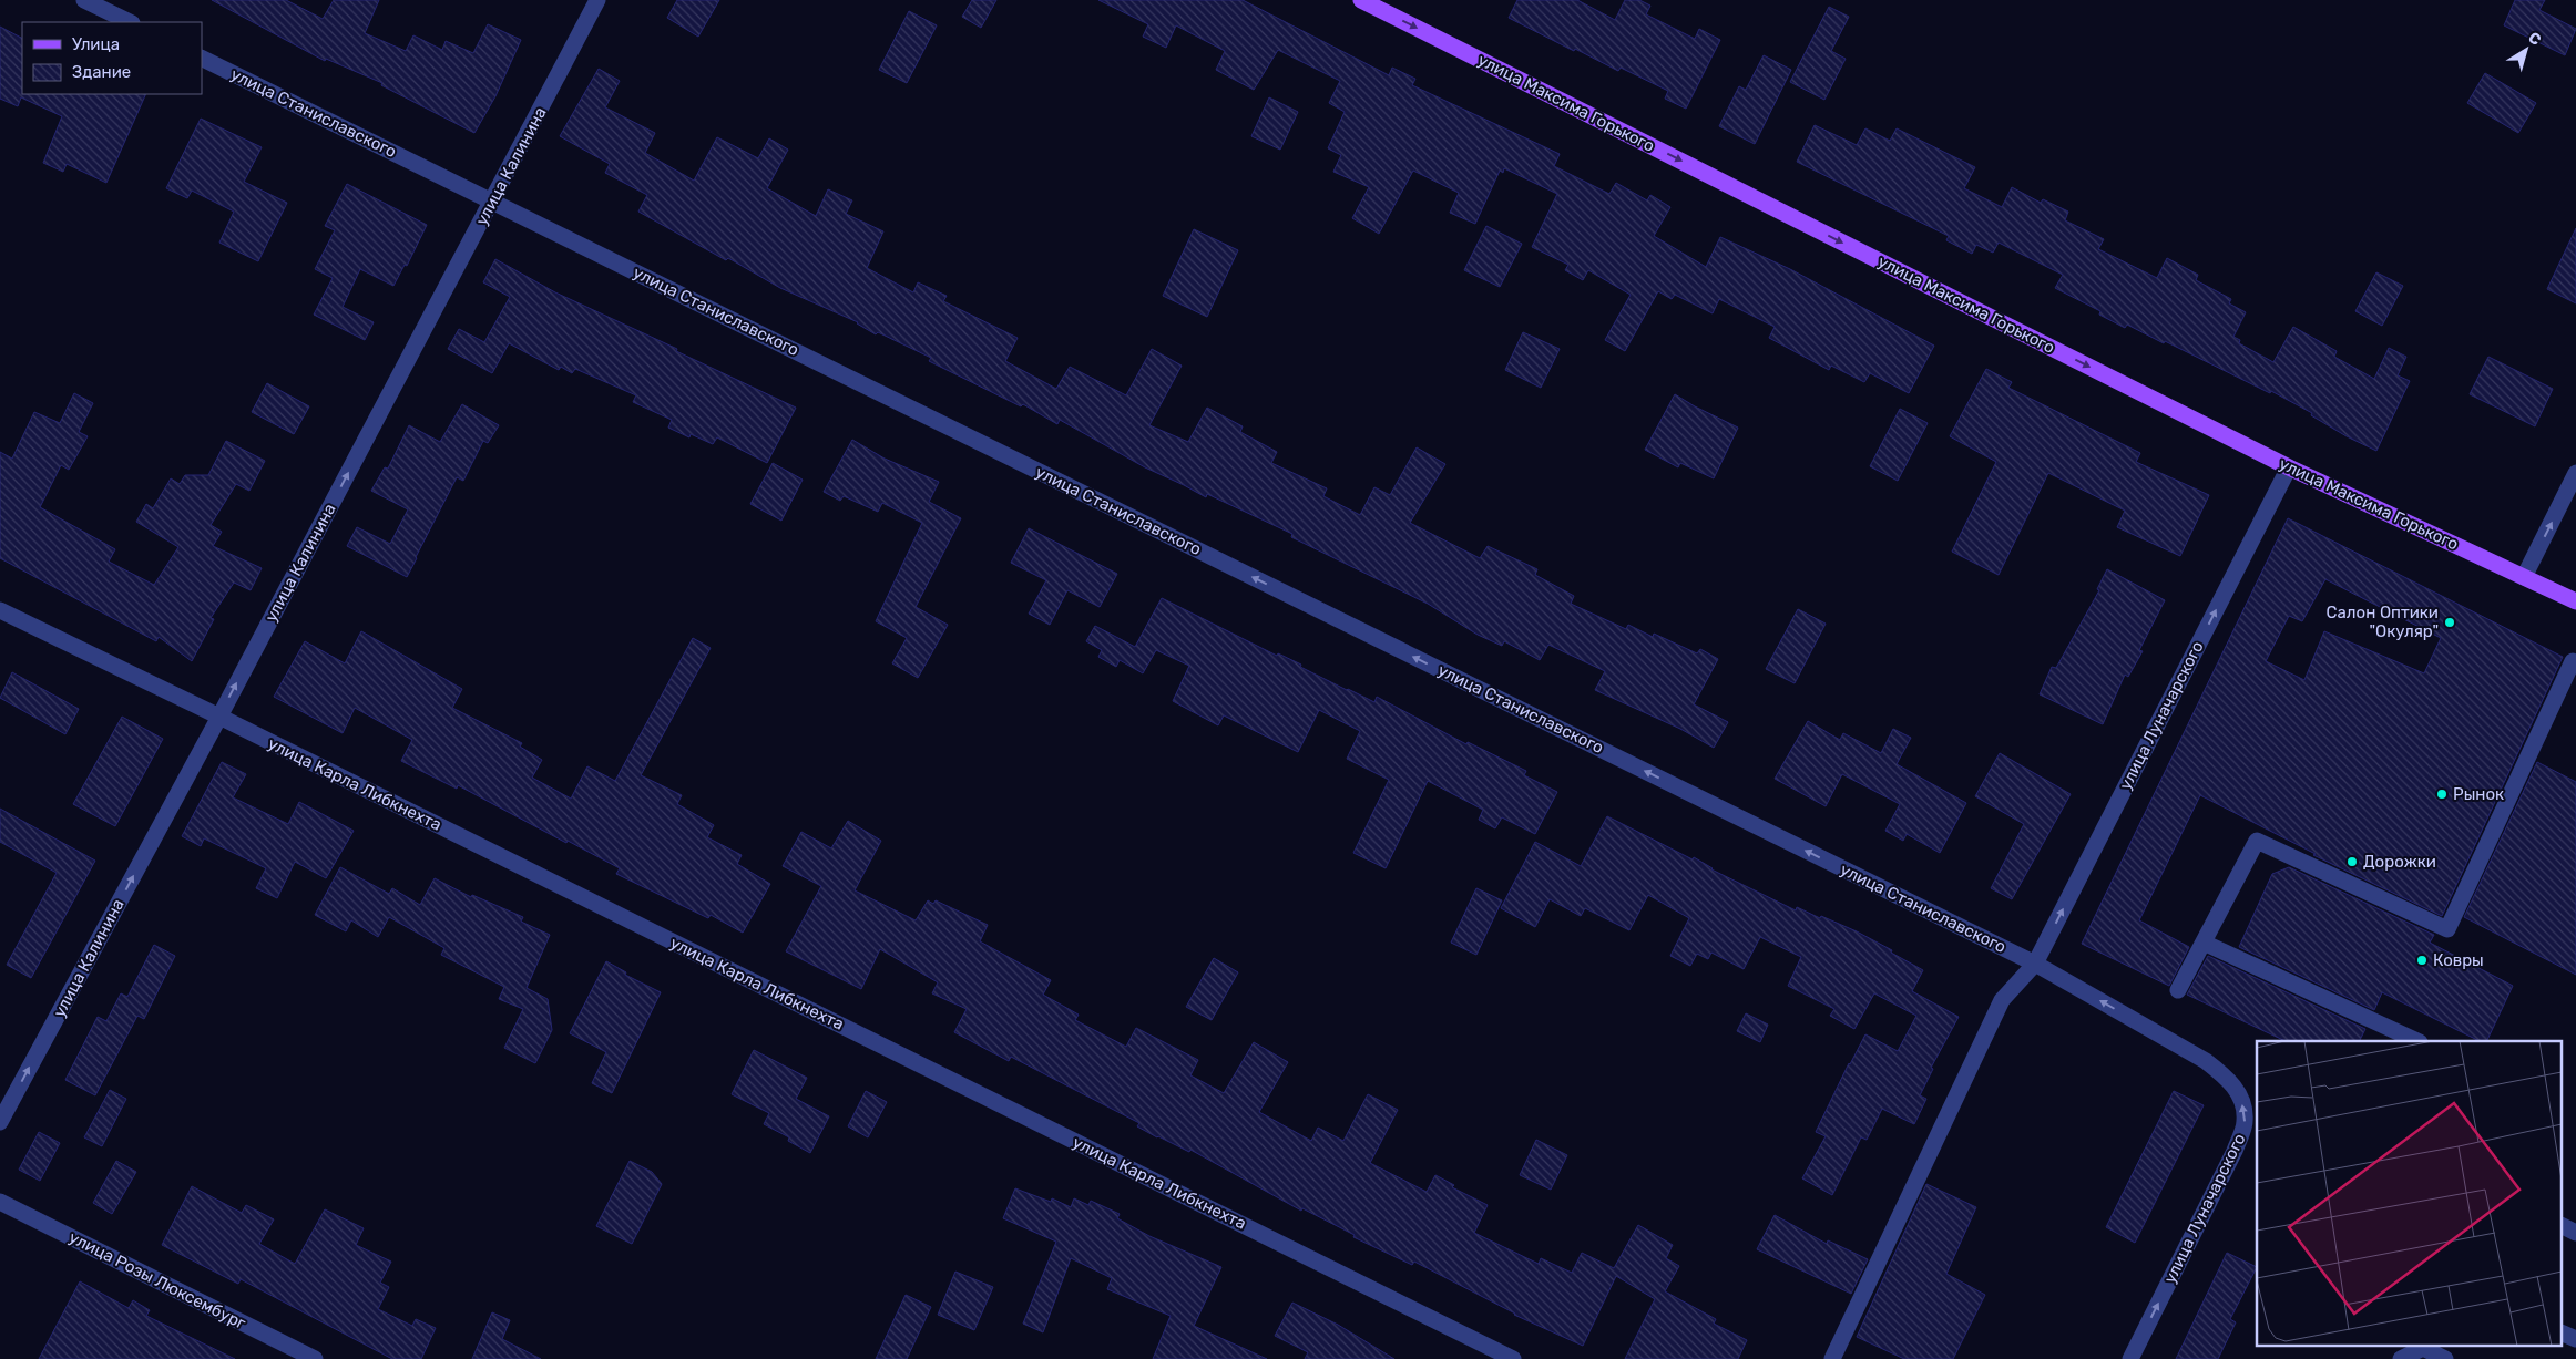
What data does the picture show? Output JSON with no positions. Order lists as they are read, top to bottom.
{
  "streets": {
    "main road": ["улица Максима Горького"],
    "street": [
      "улица Станиславского",
      "улица Калинина",
      "улица Луначарского",
      "улица Карла Либкнехта",
      "улица Розы Люксембург"
    ]
  },
  "crossings": [
    ["улица Максима Горького", "улица Луначарского"],
    ["улица Станиславского", "улица Калинина"],
    ["улица Станиславского", "улица Луначарского"],
    ["улица Калинина", "улица Карла Либкнехта"]
  ],
  "one_way": [
    "улица Максима Горького",
    "улица Станиславского",
    "улица Калинина",
    "улица Луначарского"
  ],
  "places": [
    "Салон Оптики \"Окуляр\"",
    "Рынок",
    "Дорожки",
    "Ковры"
  ],
  "legend": ["Улица", "Здание"],
  "north": "top right"
}
